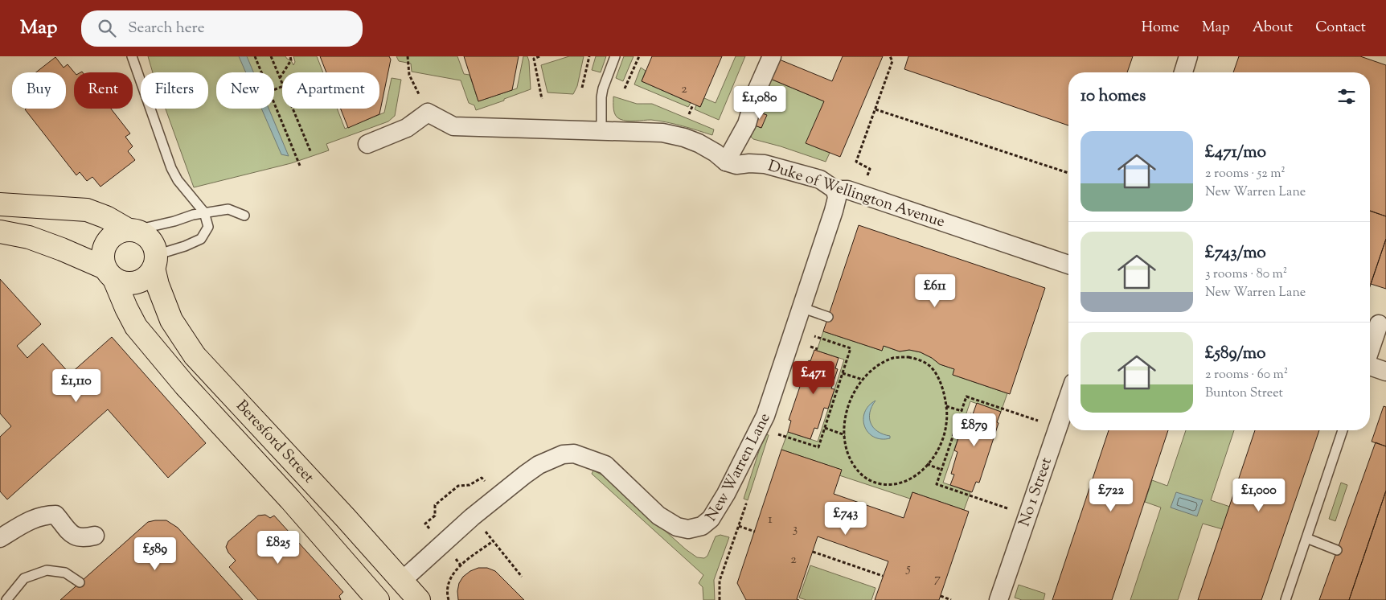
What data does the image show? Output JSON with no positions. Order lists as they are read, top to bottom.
{
  "streets": {
    "main road": ["Beresford Street"],
    "street": ["Duke of Wellington Avenue", "New Warren Lane", "No 1 Street"]
  },
  "crossings": [
    ["Duke of Wellington Avenue", "New Warren Lane"],
    ["Beresford Street", "New Warren Lane"]
  ],
  "house_numbers": [
    "2",
    "1",
    "3",
    "2",
    "5",
    "7"
  ],
  "page": {
    "header": "Map",
    "search": "Search here",
    "nav": [
      "Home",
      "Map",
      "About",
      "Contact"
    ],
    "chip": [
      "Buy",
      "Rent",
      "Filters",
      "New",
      "Apartment"
    ],
    "heading": "10 homes",
    "price": [
      "£1,080",
      "£611",
      "£471",
      "£1,110",
      "£879",
      "£722",
      "£1,000",
      "£743",
      "£825",
      "£589"
    ],
    "list": [
      {
        "name": "£471/mo",
        "note": "2 rooms · 52 m² · New Warren Lane"
      },
      {
        "name": "£743/mo",
        "note": "3 rooms · 80 m² · New Warren Lane"
      },
      {
        "name": "£589/mo",
        "note": "2 rooms · 60 m² · Bunton Street"
      }
    ]
  }
}
